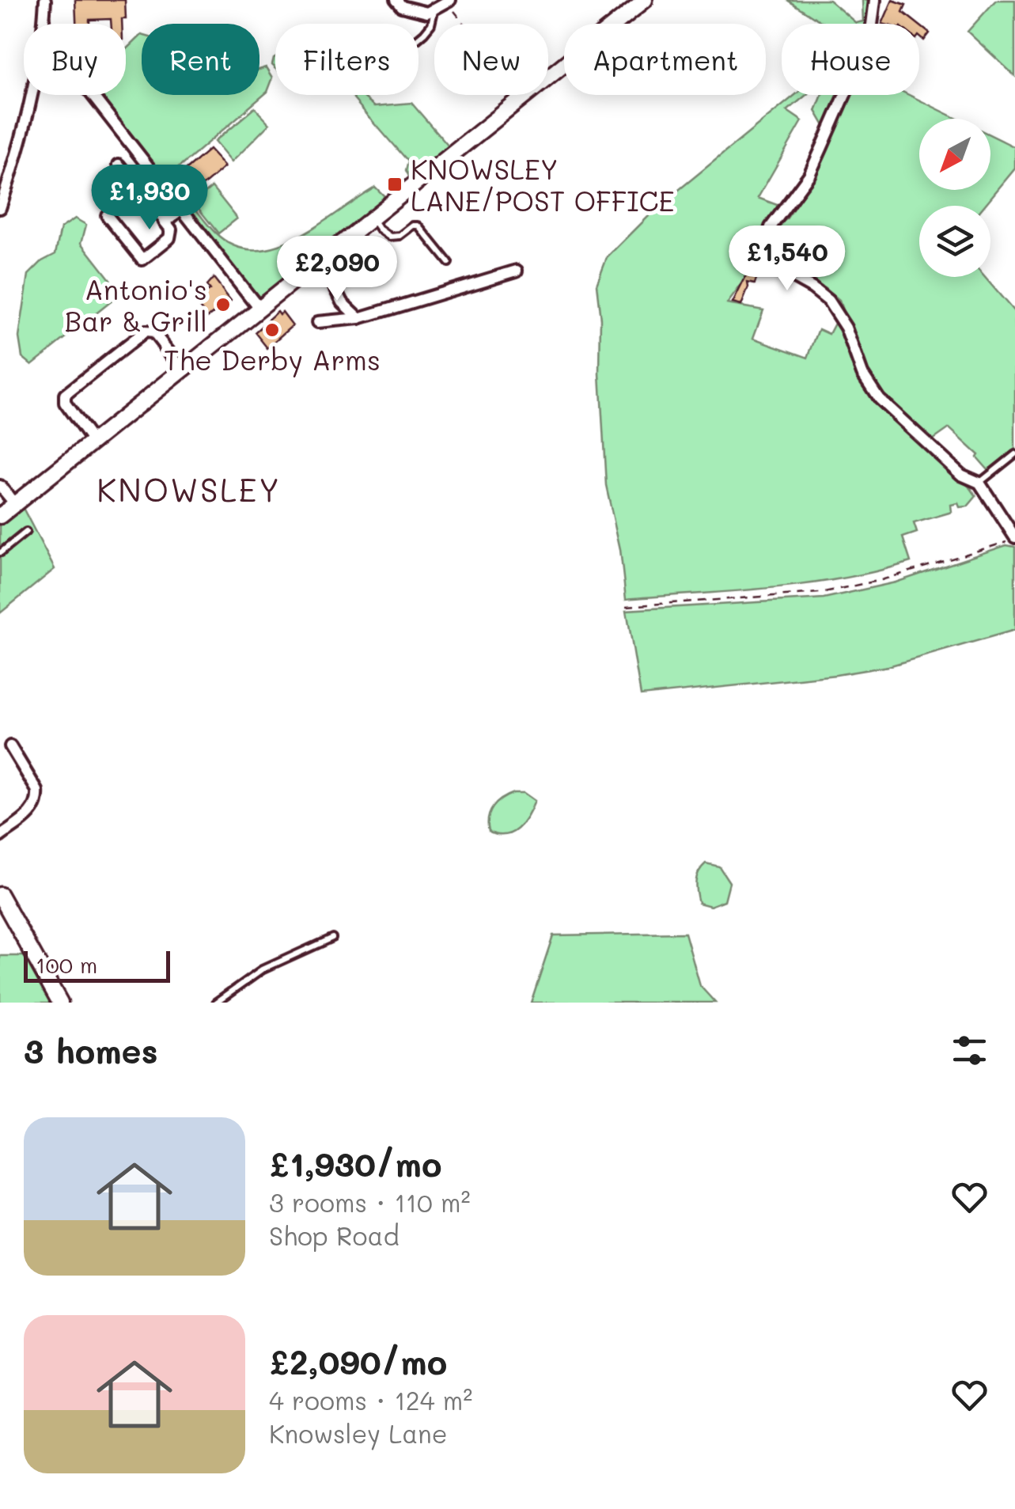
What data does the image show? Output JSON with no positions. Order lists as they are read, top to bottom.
{
  "districts": ["KNOWSLEY"],
  "places": {
    "transit": ["KNOWSLEY LANE/POST OFFICE"],
    "other": ["Antonio's Bar & Grill", "The Derby Arms"]
  },
  "scale_bar": "100 m",
  "north": "bottom left",
  "page": {
    "chip": [
      "Buy",
      "Rent",
      "Filters",
      "New",
      "Apartment",
      "House"
    ],
    "price": ["£1,930", "£1,540", "£2,090"],
    "scale": "100 m",
    "heading": "3 homes",
    "list": [
      {
        "name": "£1,930/mo",
        "note": "3 rooms · 110 m² · Shop Road"
      },
      {
        "name": "£2,090/mo",
        "note": "4 rooms · 124 m² · Knowsley Lane"
      }
    ]
  }
}
